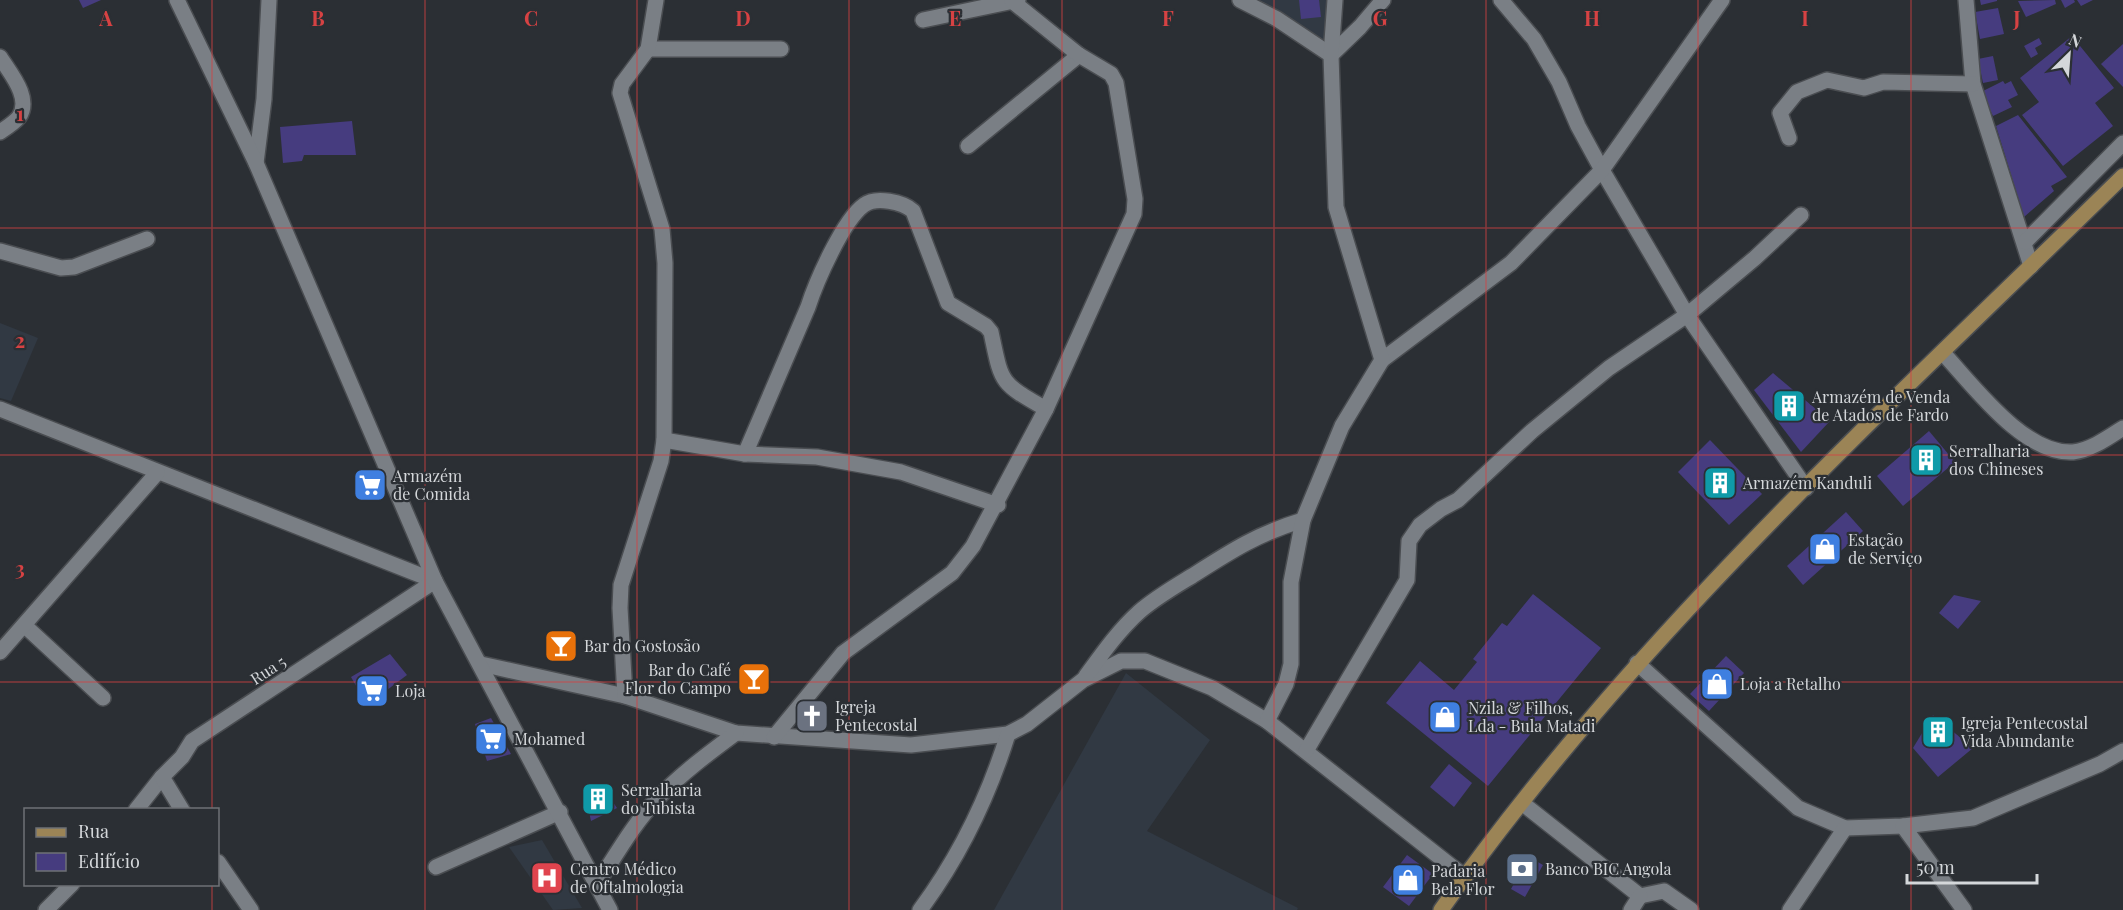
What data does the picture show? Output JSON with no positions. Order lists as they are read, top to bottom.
{
  "streets": {
    "street": ["Rua 5"]
  },
  "places": {
    "building": [
      "Armazém de Venda de Atados de Fardo",
      "Serralharia dos Chineses",
      "Armazém Kanduli",
      "Igreja Pentecostal Vida Abundante",
      "Serralharia do Tubista"
    ],
    "supermarket": ["Armazém de Comida", "Loja", "Mohamed"],
    "shop": [
      "Estação de Serviço",
      "Loja a Retalho",
      "Nzila & Filhos, Lda - Bula Matadi",
      "Padaria Bela Flor"
    ],
    "bar": ["Bar do Gostosão", "Bar do Café Flor do Campo"],
    "church": ["Igreja Pentecostal"],
    "bank": ["Banco BIC Angola"],
    "hospital": ["Centro Médico de Oftalmologia"]
  },
  "legend": ["Rua", "Edifício"],
  "scale_bar": "50 m",
  "north": "top right",
  "grid": {
    "columns": [
      "A",
      "B",
      "C",
      "D",
      "E",
      "F",
      "G",
      "H",
      "I",
      "J"
    ],
    "rows": ["1", "2", "3"]
  }
}
